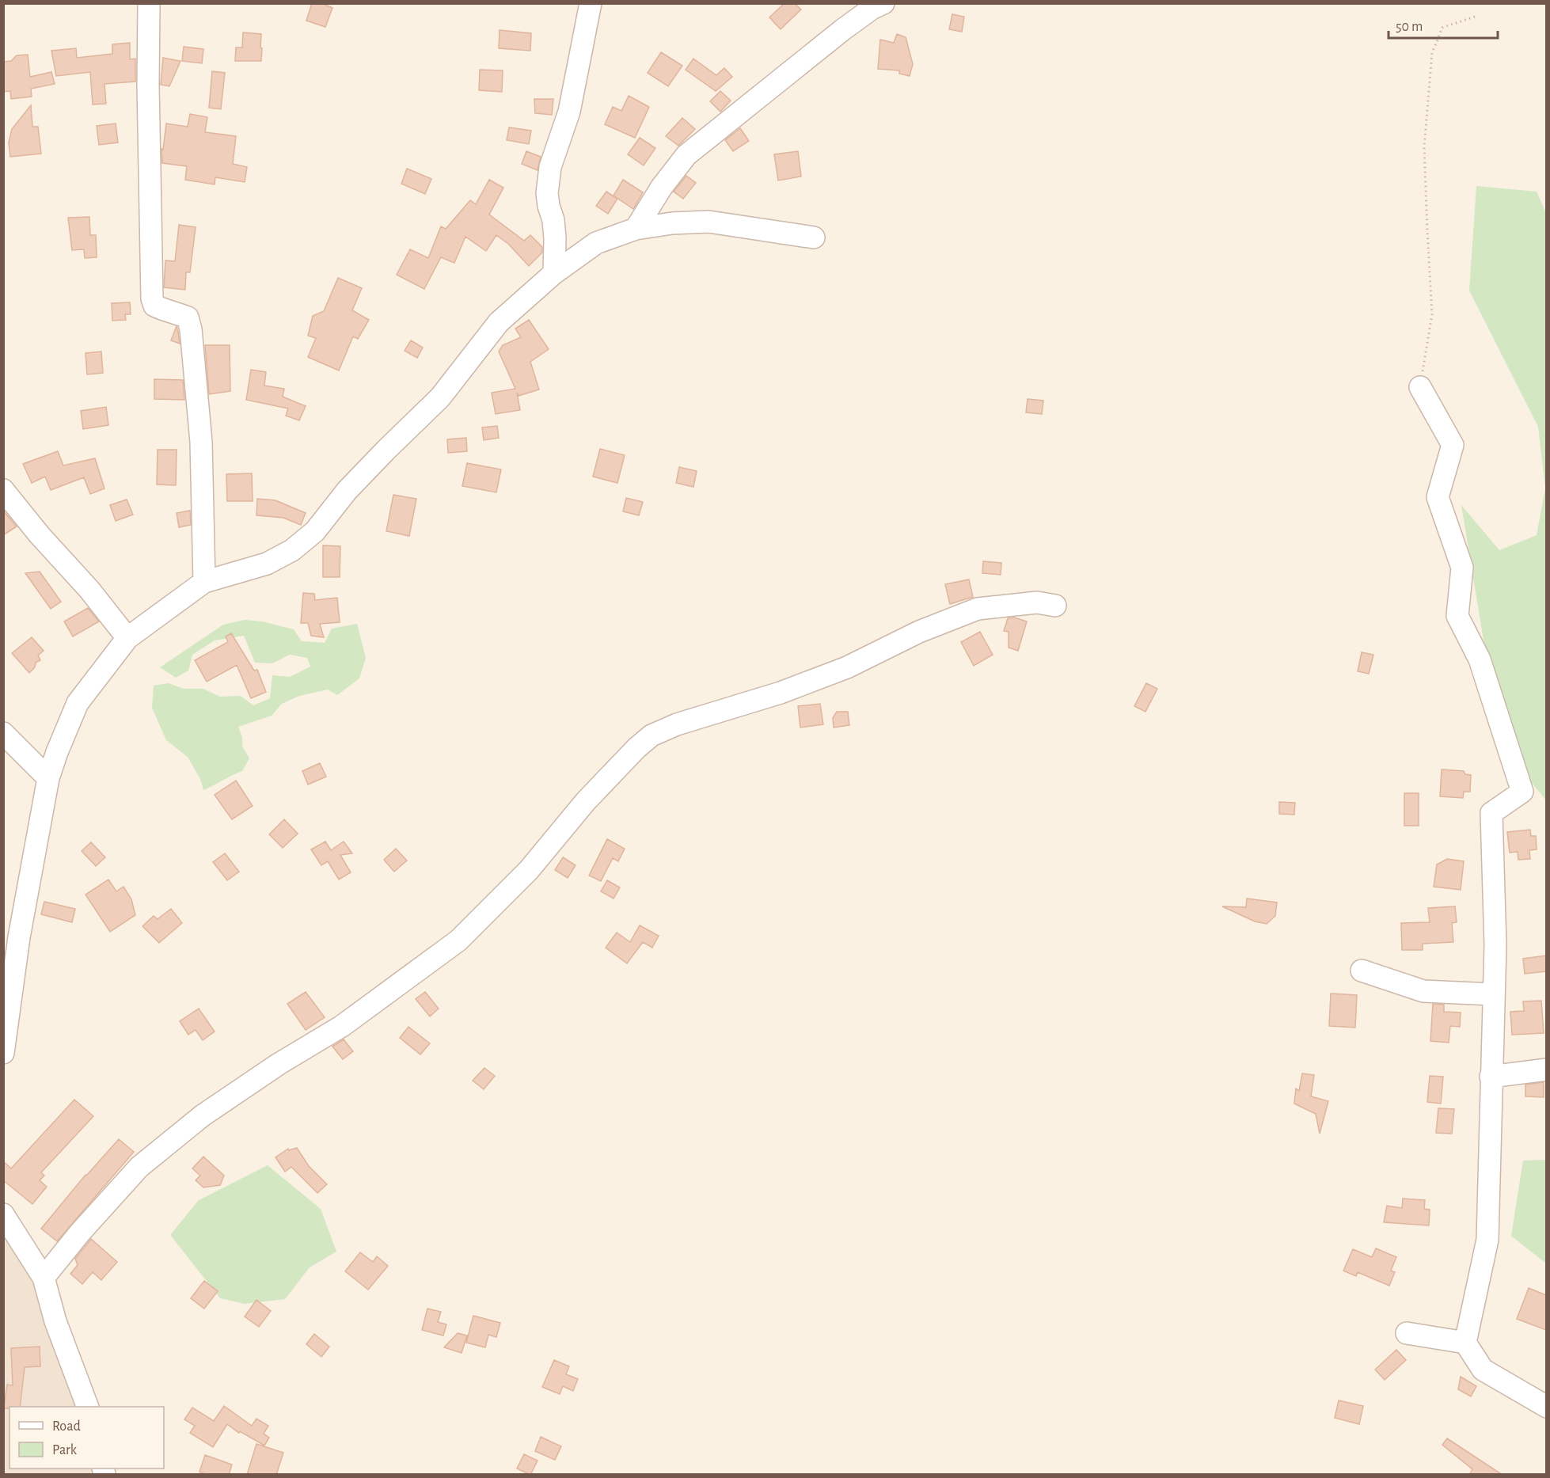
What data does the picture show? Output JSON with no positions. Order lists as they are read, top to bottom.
{
  "legend": ["Road", "Park"],
  "scale_bar": "50 m"
}
